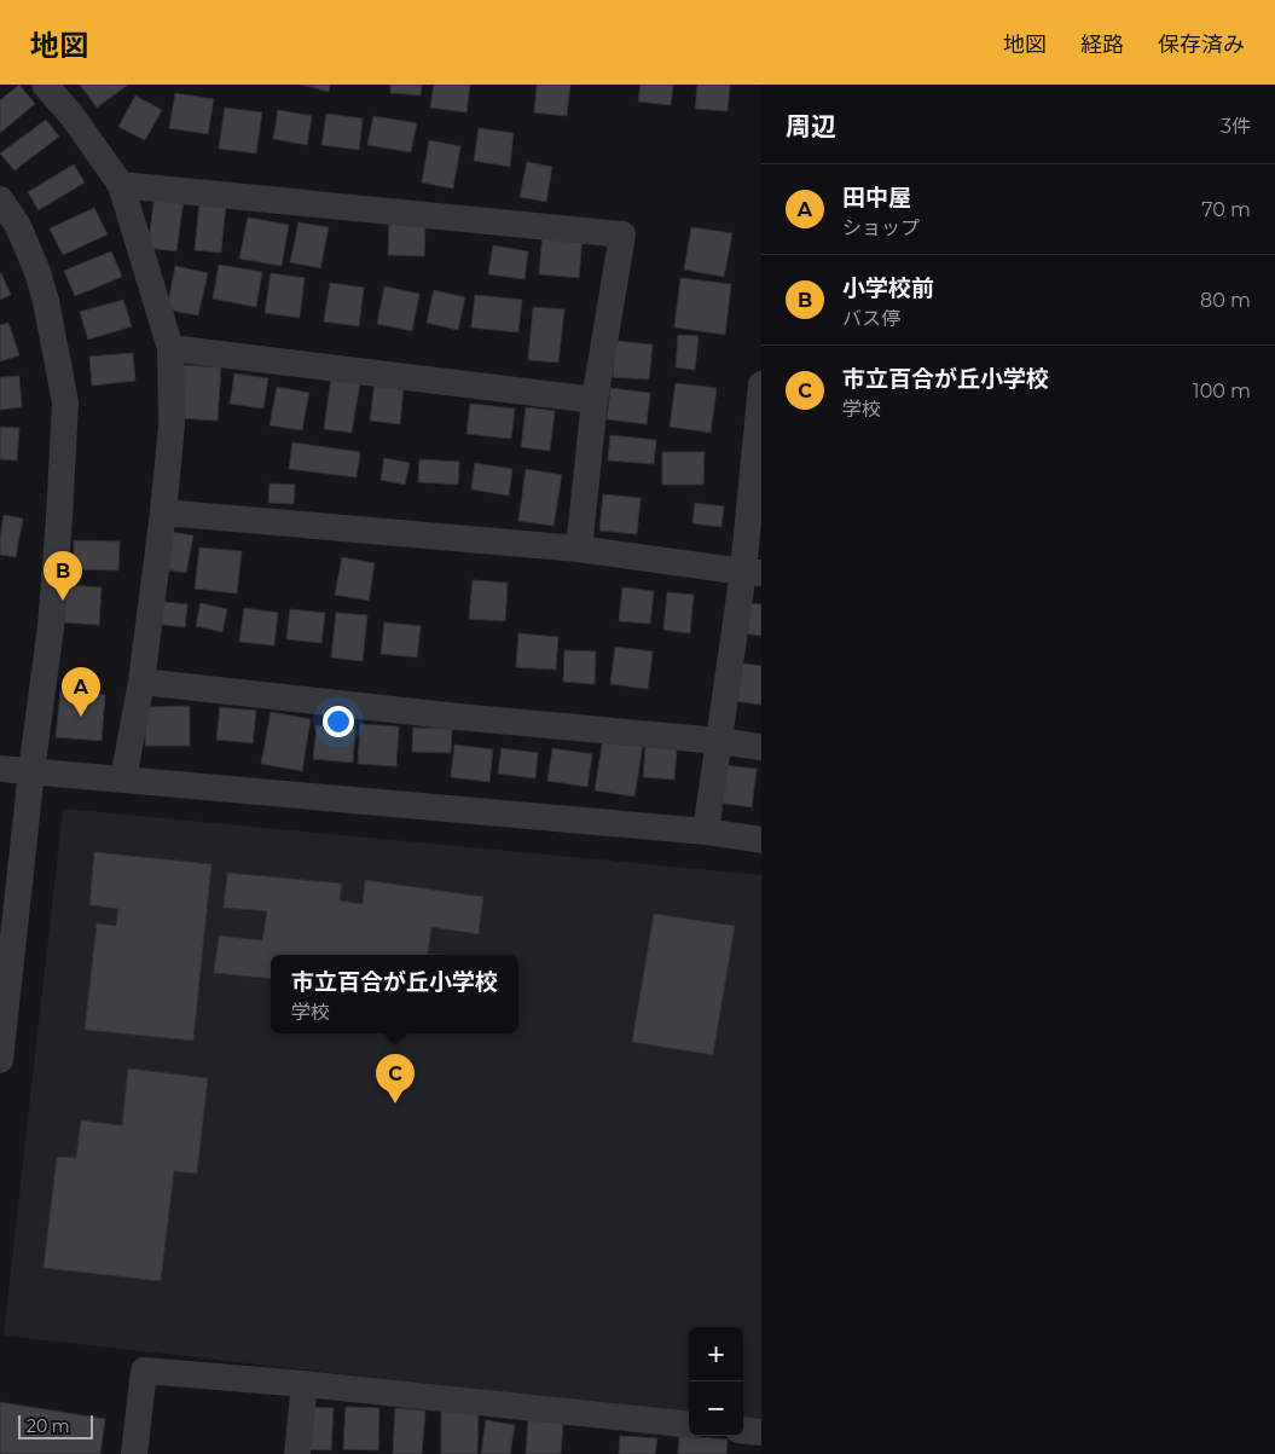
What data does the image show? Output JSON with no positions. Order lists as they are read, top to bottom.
{
  "scale_bar": "20 m",
  "page": {
    "header": "地図",
    "nav": ["地図", "経路", "保存済み"],
    "heading": ["周辺", "3件"],
    "list": [
      {
        "mark": "A",
        "name": "田中屋",
        "note": "ショップ",
        "value": "70 m"
      },
      {
        "mark": "B",
        "name": "小学校前",
        "note": "バス停",
        "value": "80 m"
      },
      {
        "mark": "C",
        "name": "市立百合が丘小学校",
        "note": "学校",
        "value": "100 m"
      }
    ],
    "pins": ["B", "A", "C"],
    "popup": ["市立百合が丘小学校", "学校"],
    "map_buttons": ["+", "−"],
    "scale": "20 m"
  }
}
